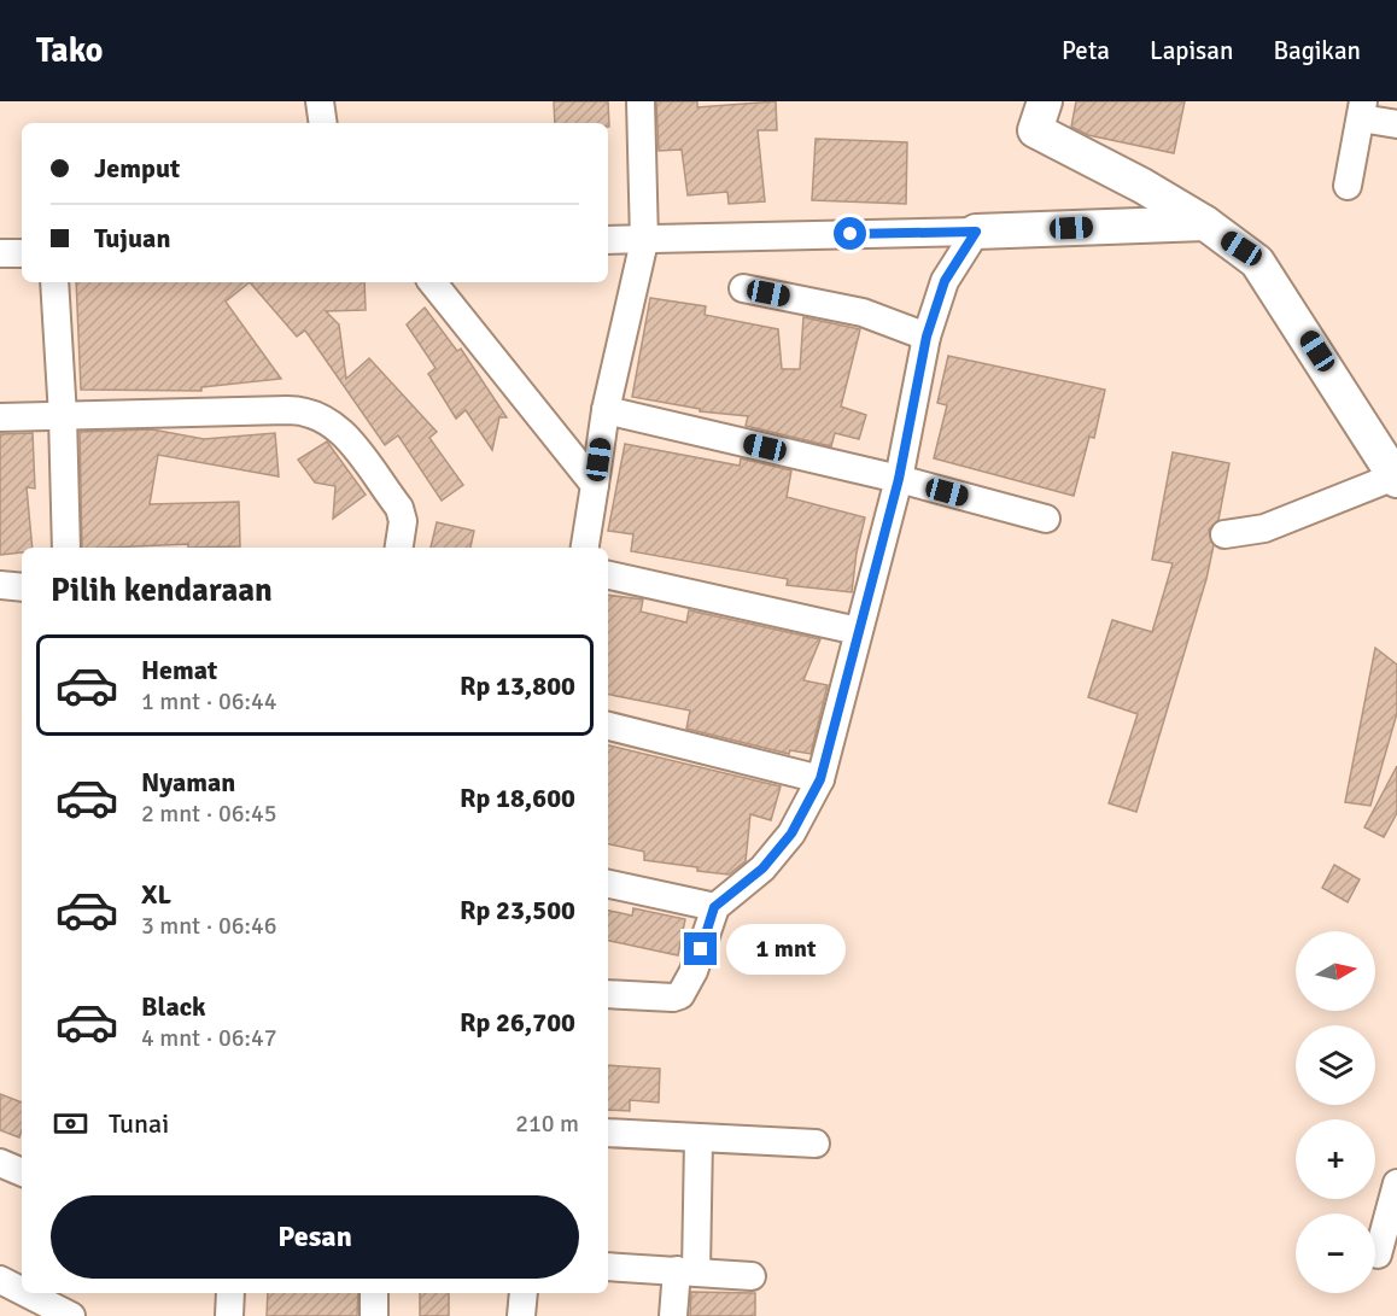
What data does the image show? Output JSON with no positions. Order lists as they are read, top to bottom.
{
  "north": "right",
  "page": {
    "header": "Tako",
    "nav": ["Peta", "Lapisan", "Bagikan"],
    "banner": ["Jemput", "Tujuan"],
    "heading": "Pilih kendaraan",
    "list": [
      {
        "name": "Hemat",
        "note": "1 mnt · 06:44",
        "value": "Rp 13,800"
      },
      {
        "name": "Nyaman",
        "note": "2 mnt · 06:45",
        "value": "Rp 18,600"
      },
      {
        "name": "XL",
        "note": "3 mnt · 06:46",
        "value": "Rp 23,500"
      },
      {
        "name": "Black",
        "note": "4 mnt · 06:47",
        "value": "Rp 26,700"
      }
    ],
    "bubble": "1 mnt",
    "map_buttons": ["+", "−"],
    "pay": ["Tunai", "210 m"],
    "buttons": "Pesan"
  }
}
